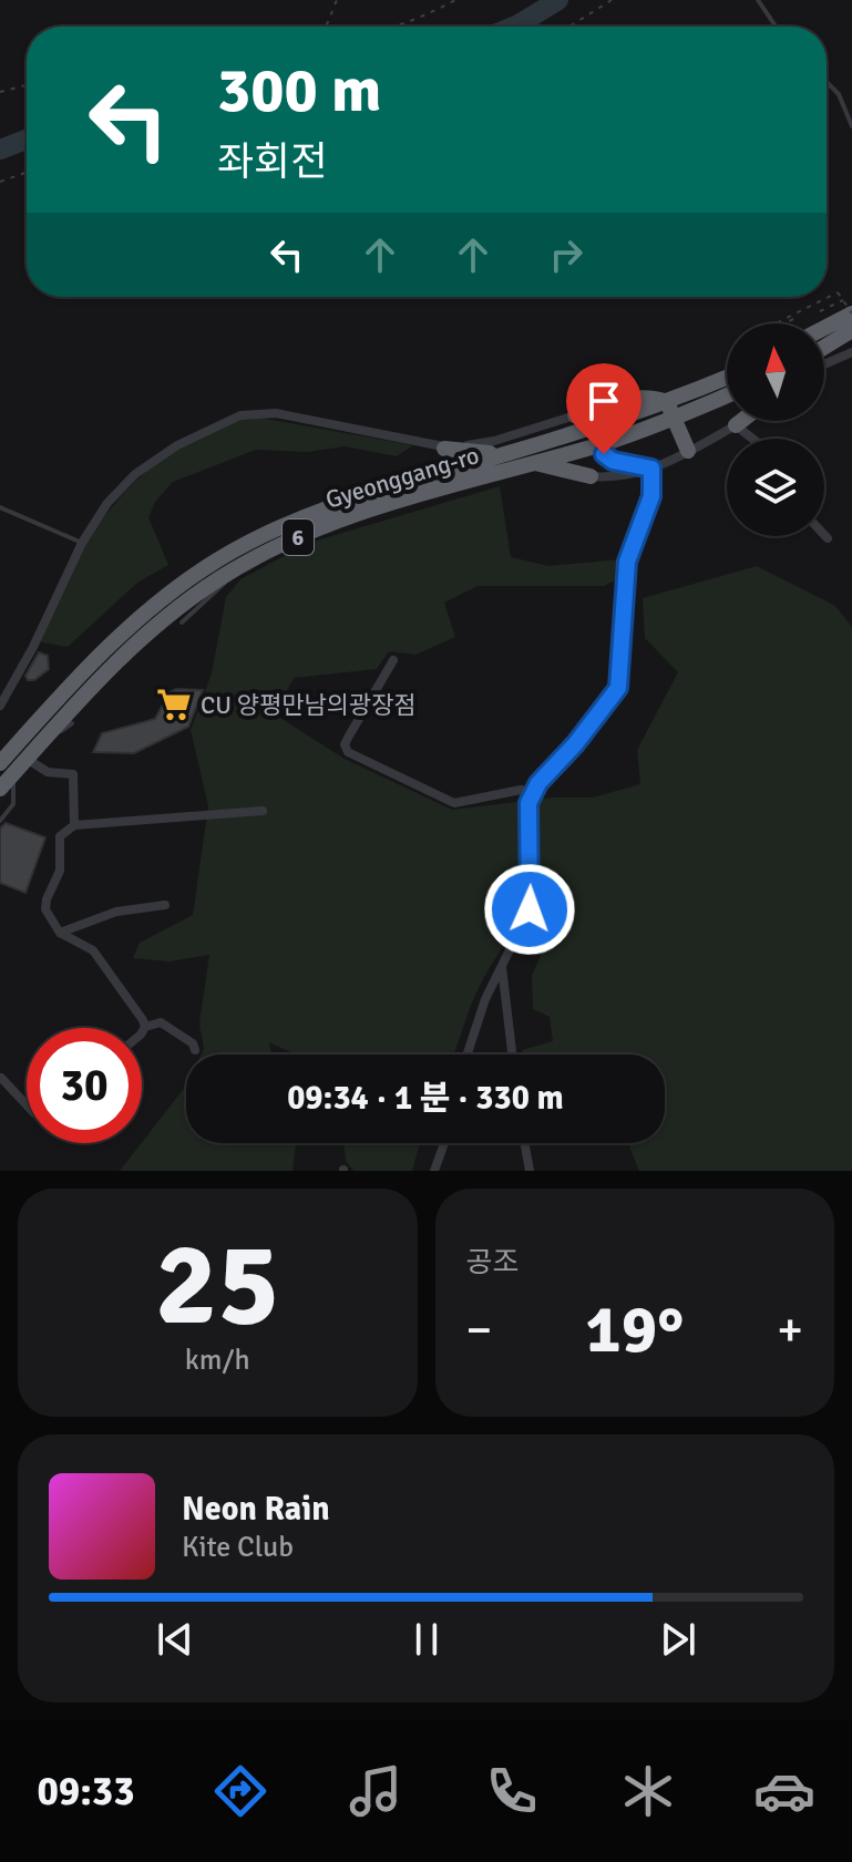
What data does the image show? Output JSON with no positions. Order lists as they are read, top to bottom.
{
  "streets": {
    "highway": ["Gyeonggang-ro", "6"]
  },
  "places": {
    "supermarket": ["CU 양평만남의광장점"]
  },
  "north": "top",
  "page": {
    "turn": ["300 m", "좌회전"],
    "limit": "30",
    "trip": "09:34 · 1 분 · 330 m",
    "tile": [
      ["25", "km/h"],
      "공조"
    ],
    "heat": ["−", "19°", "+"],
    "song": ["Neon Rain", "Kite Club"],
    "tabs": "09:33"
  }
}
